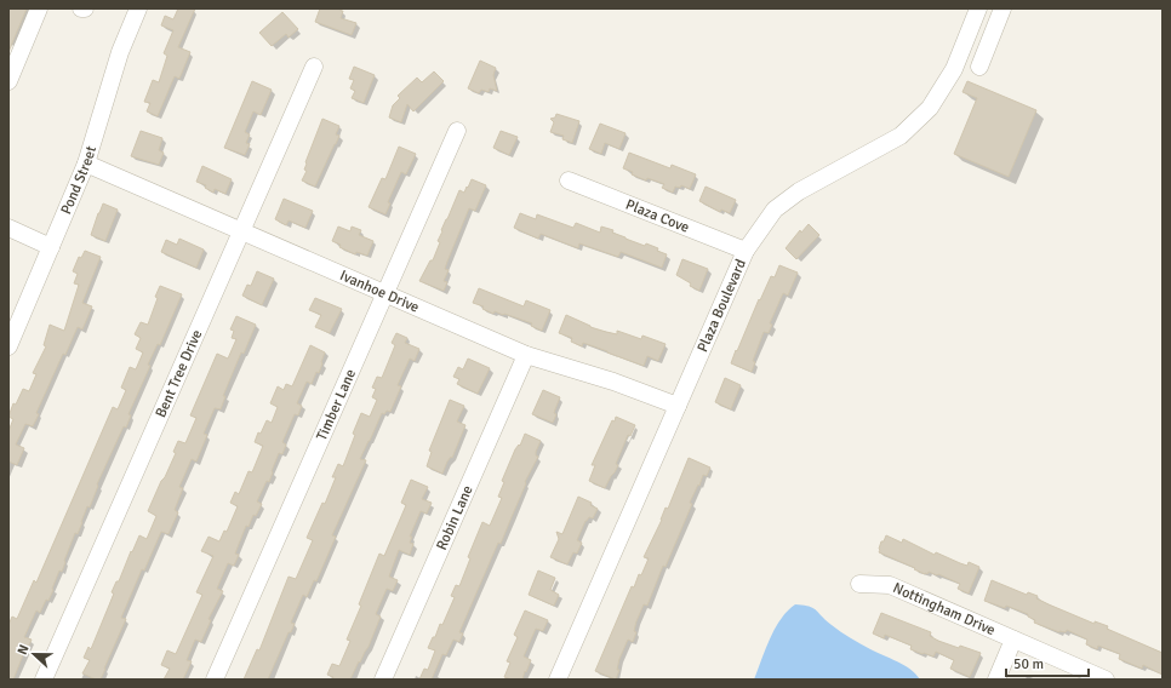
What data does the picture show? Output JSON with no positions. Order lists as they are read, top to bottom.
{
  "streets": {
    "street": [
      "Pond Street",
      "Plaza Cove",
      "Ivanhoe Drive",
      "Plaza Boulevard",
      "Bent Tree Drive",
      "Timber Lane",
      "Robin Lane",
      "Nottingham Drive"
    ]
  },
  "crossings": [
    ["Pond Street", "Ivanhoe Drive"],
    ["Plaza Cove", "Plaza Boulevard"],
    ["Ivanhoe Drive", "Plaza Boulevard"],
    ["Ivanhoe Drive", "Bent Tree Drive"],
    ["Ivanhoe Drive", "Timber Lane"],
    ["Ivanhoe Drive", "Robin Lane"]
  ],
  "scale_bar": "50 m",
  "north": "left"
}
